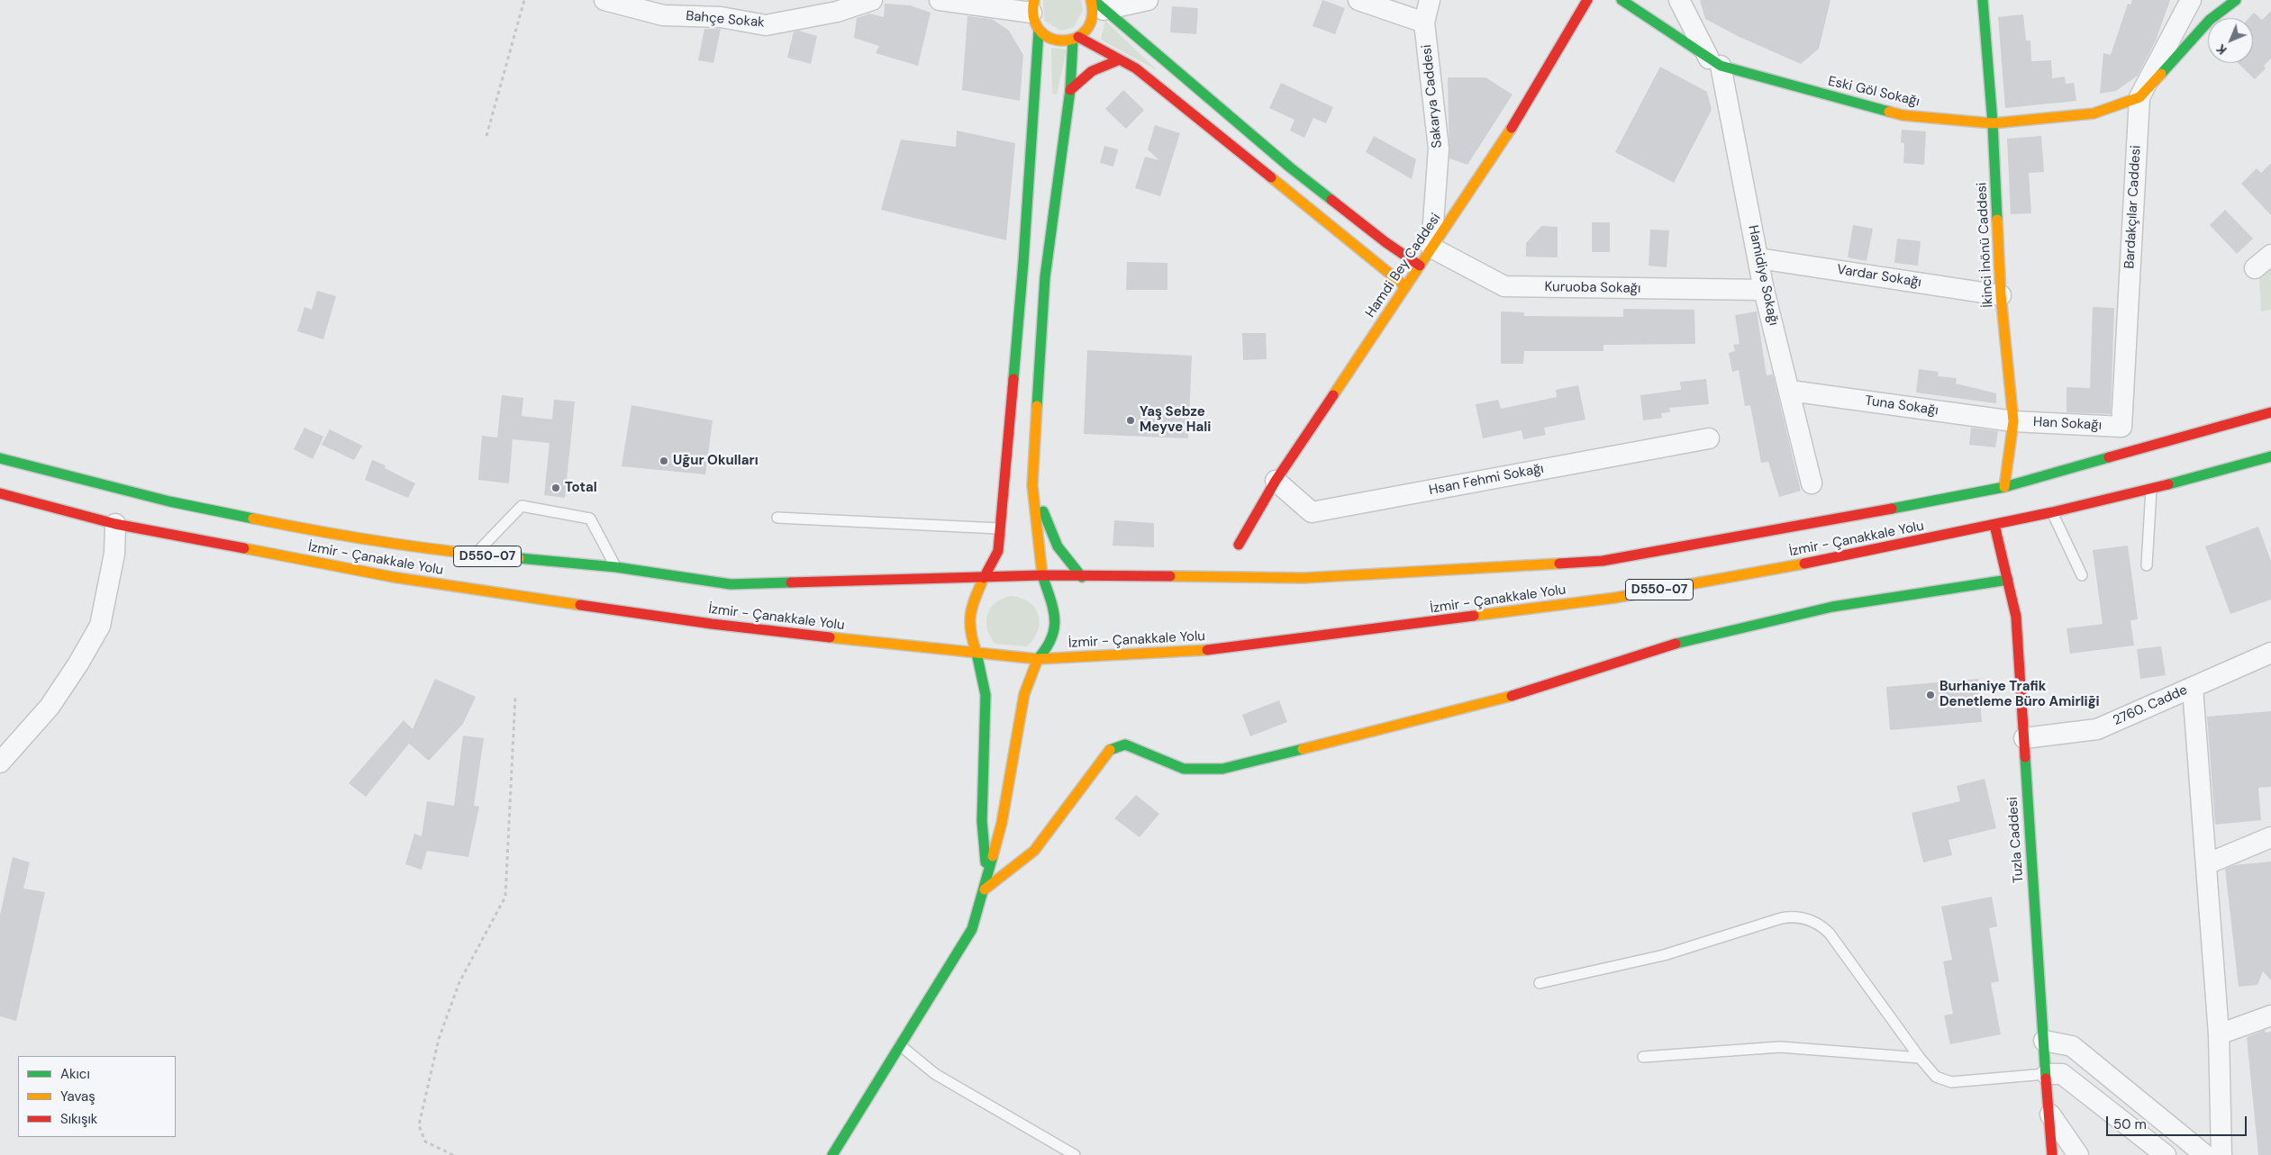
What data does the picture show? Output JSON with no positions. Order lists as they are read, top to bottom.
{
  "streets": {
    "main road": [
      "Eski Göl Sokağı",
      "İkinci İnönü Caddesi",
      "Hamdi Bey Caddesi",
      "İzmir - Çanakkale Yolu",
      "D550-07",
      "Tuzla Caddesi"
    ],
    "street": [
      "Bahçe Sokak",
      "Sakarya Caddesi",
      "Bardakçılar Caddesi",
      "Hamidiye Sokağı",
      "Vardar Sokağı",
      "Kuruoba Sokağı",
      "Tuna Sokağı",
      "Han Sokağı",
      "Hsan Fehmi Sokağı",
      "2760. Cadde"
    ]
  },
  "crossings": [
    ["Eski Göl Sokağı", "Bardakçılar Caddesi"],
    ["Eski Göl Sokağı", "İkinci İnönü Caddesi"],
    ["Eski Göl Sokağı", "Hamidiye Sokağı"],
    ["Sakarya Caddesi", "Hamdi Bey Caddesi"],
    ["Sakarya Caddesi", "Kuruoba Sokağı"],
    ["Bardakçılar Caddesi", "Han Sokağı"],
    ["İkinci İnönü Caddesi", "Vardar Sokağı"],
    ["İkinci İnönü Caddesi", "Tuna Sokağı"],
    ["İkinci İnönü Caddesi", "Han Sokağı"],
    ["İkinci İnönü Caddesi", "İzmir - Çanakkale Yolu"],
    ["Hamdi Bey Caddesi", "Kuruoba Sokağı"],
    ["Hamdi Bey Caddesi", "Hsan Fehmi Sokağı"],
    ["Hamidiye Sokağı", "Vardar Sokağı"],
    ["Hamidiye Sokağı", "Kuruoba Sokağı"],
    ["Hamidiye Sokağı", "Tuna Sokağı"],
    ["Tuna Sokağı", "Han Sokağı"],
    ["İzmir - Çanakkale Yolu", "Tuzla Caddesi"],
    ["2760. Cadde", "Tuzla Caddesi"]
  ],
  "places": [
    "Yaş Sebze Meyve Hali",
    "Uğur Okulları",
    "Total",
    "Burhaniye Trafik Denetleme Büro Amirliği"
  ],
  "legend": ["Akıcı", "Yavaş", "Sıkışık"],
  "scale_bar": "50 m",
  "north": "bottom left"
}
